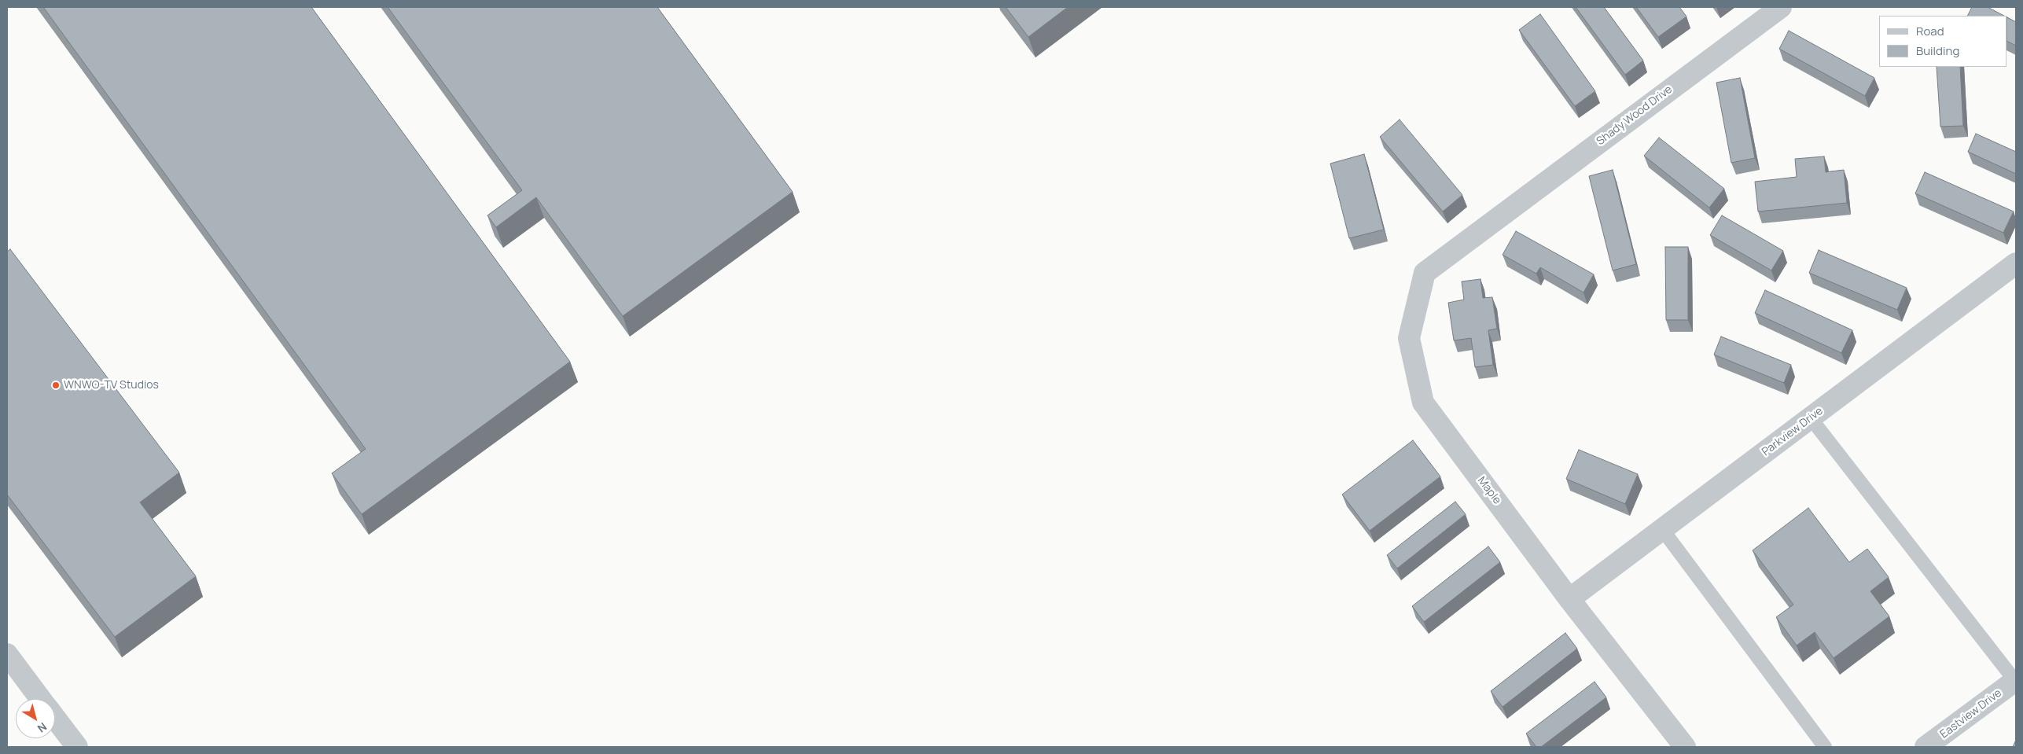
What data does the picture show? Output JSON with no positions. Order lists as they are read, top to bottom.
{
  "streets": {
    "street": [
      "Shady Wood Drive",
      "Parkview Drive",
      "Maple",
      "Eastview Drive"
    ]
  },
  "crossings": [
    ["Shady Wood Drive", "Maple"],
    ["Parkview Drive", "Maple"]
  ],
  "places": ["WNWO-TV Studios"],
  "legend": ["Road", "Building"],
  "north": "bottom right"
}
